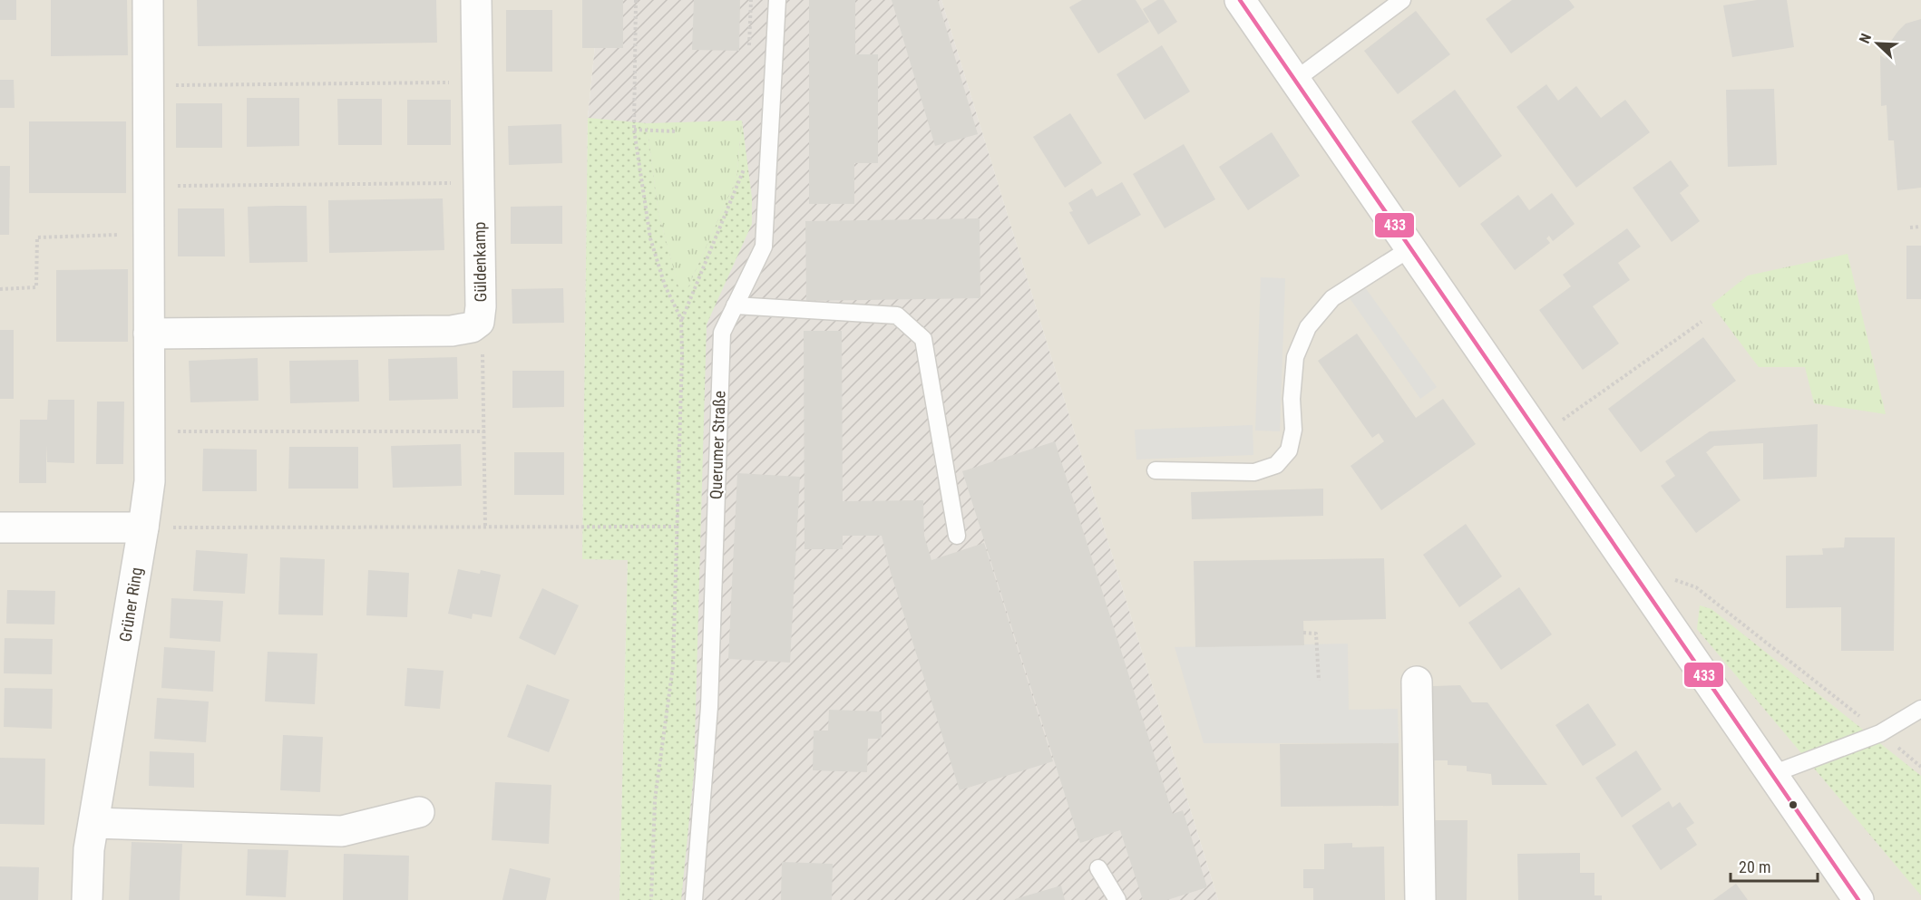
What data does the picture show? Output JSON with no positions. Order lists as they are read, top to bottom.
{
  "streets": {
    "street": ["Güldenkamp", "Grüner Ring"],
    "lane": ["Querumer Straße"]
  },
  "lines": ["transit line 433"],
  "scale_bar": "20 m",
  "north": "top left"
}
